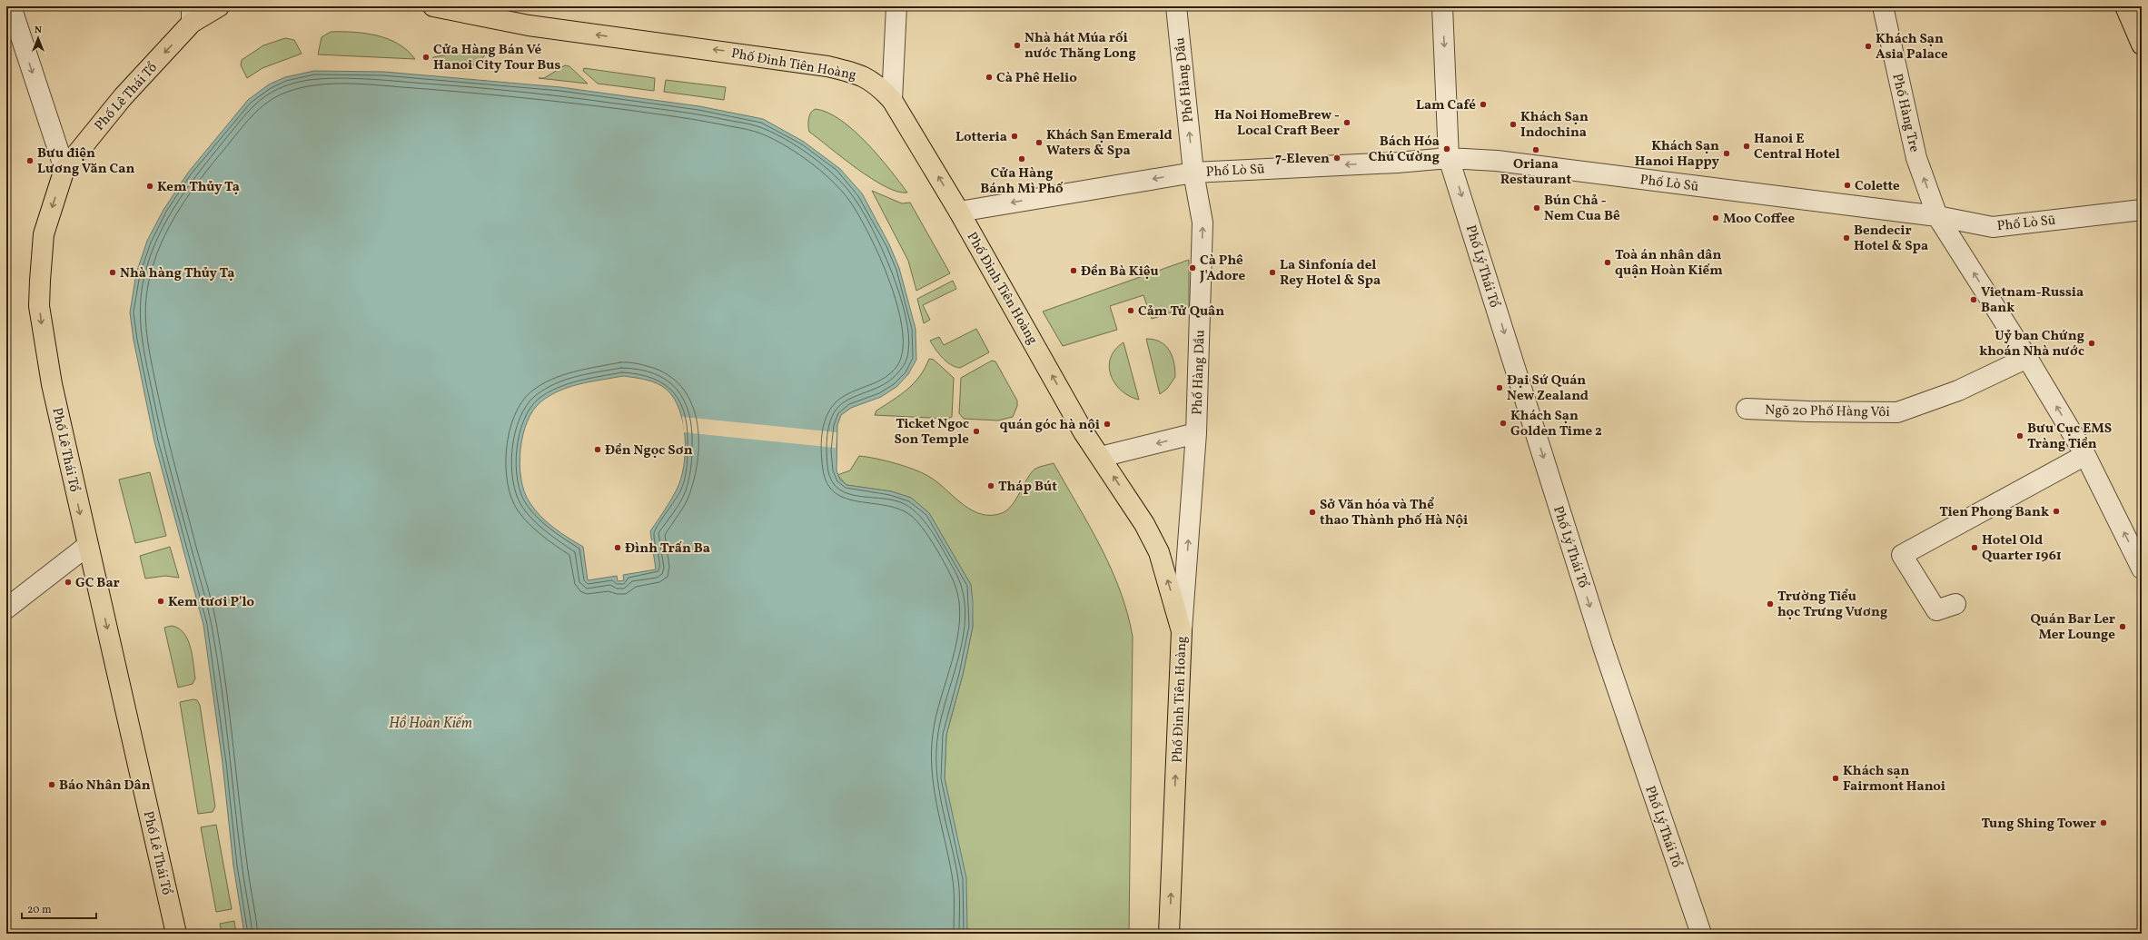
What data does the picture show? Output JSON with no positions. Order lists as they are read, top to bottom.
{
  "streets": {
    "main road": ["Phố Đinh Tiên Hoàng", "Phố Lê Thái Tổ"],
    "street": [
      "Phố Hàng Dầu",
      "Phố Hàng Tre",
      "Phố Lò Sũ",
      "Phố Lý Thái Tổ",
      "Ngõ 20 Phố Hàng Vôi"
    ]
  },
  "crossings": [
    ["Phố Đinh Tiên Hoàng", "Phố Hàng Dầu"],
    ["Phố Đinh Tiên Hoàng", "Phố Lò Sũ"],
    ["Phố Hàng Dầu", "Phố Lò Sũ"],
    ["Phố Hàng Tre", "Phố Lò Sũ"],
    ["Phố Hàng Tre", "Ngõ 20 Phố Hàng Vôi"],
    ["Phố Lò Sũ", "Phố Lý Thái Tổ"]
  ],
  "one_way": [
    "Phố Đinh Tiên Hoàng",
    "Phố Hàng Dầu",
    "Phố Lê Thái Tổ",
    "Phố Hàng Tre",
    "Phố Lò Sũ",
    "Phố Lý Thái Tổ"
  ],
  "water": ["Hồ Hoàn Kiếm"],
  "places": [
    "Nhà hát Múa rối nước Thăng Long",
    "Khách Sạn Asia Palace",
    "Cửa Hàng Bán Vé Hanoi City Tour Bus",
    "Cà Phê Helio",
    "Lam Café",
    "Ha Noi HomeBrew - Local Craft Beer",
    "Khách Sạn Indochina",
    "Lotteria",
    "Khách Sạn Emerald Waters & Spa",
    "Hanoi E Central Hotel",
    "Bách Hóa Chú Cường",
    "Oriana Restaurant",
    "Khách Sạn Hanoi Happy",
    "7-Eleven",
    "Cửa Hàng Bánh Mì Phố",
    "Bưu điện Lương Văn Can",
    "Colette",
    "Kem Thủy Tạ",
    "Bún Chả - Nem Cua Bê",
    "Moo Coffee",
    "Bendecir Hotel & Spa",
    "Toà án nhân dân quận Hoàn Kiếm",
    "Cà Phê J'Adore",
    "Đền Bà Kiệu",
    "Nhà hàng Thủy Tạ",
    "La Sinfonía del Rey Hotel & Spa",
    "Vietnam-Russia Bank",
    "Cảm Tử Quân",
    "Uỷ ban Chứng khoán Nhà nước",
    "Đại Sứ Quán New Zealand",
    "Khách Sạn Golden Time 2",
    "quán góc hà nội",
    "Ticket Ngoc Son Temple",
    "Bưu Cục EMS Tràng Tiền",
    "Đền Ngọc Sơn",
    "Tháp Bút",
    "Tien Phong Bank",
    "Sở Văn hóa và Thể thao Thành phố Hà Nội",
    "Đình Trấn Ba",
    "Hotel Old Quarter 1961",
    "GC Bar",
    "Kem tươi P'lo",
    "Trường Tiểu học Trưng Vương",
    "Quán Bar Ler Mer Lounge",
    "Khách sạn Fairmont Hanoi",
    "Báo Nhân Dân",
    "Tung Shing Tower"
  ],
  "scale_bar": "20 m",
  "north": "top"
}
